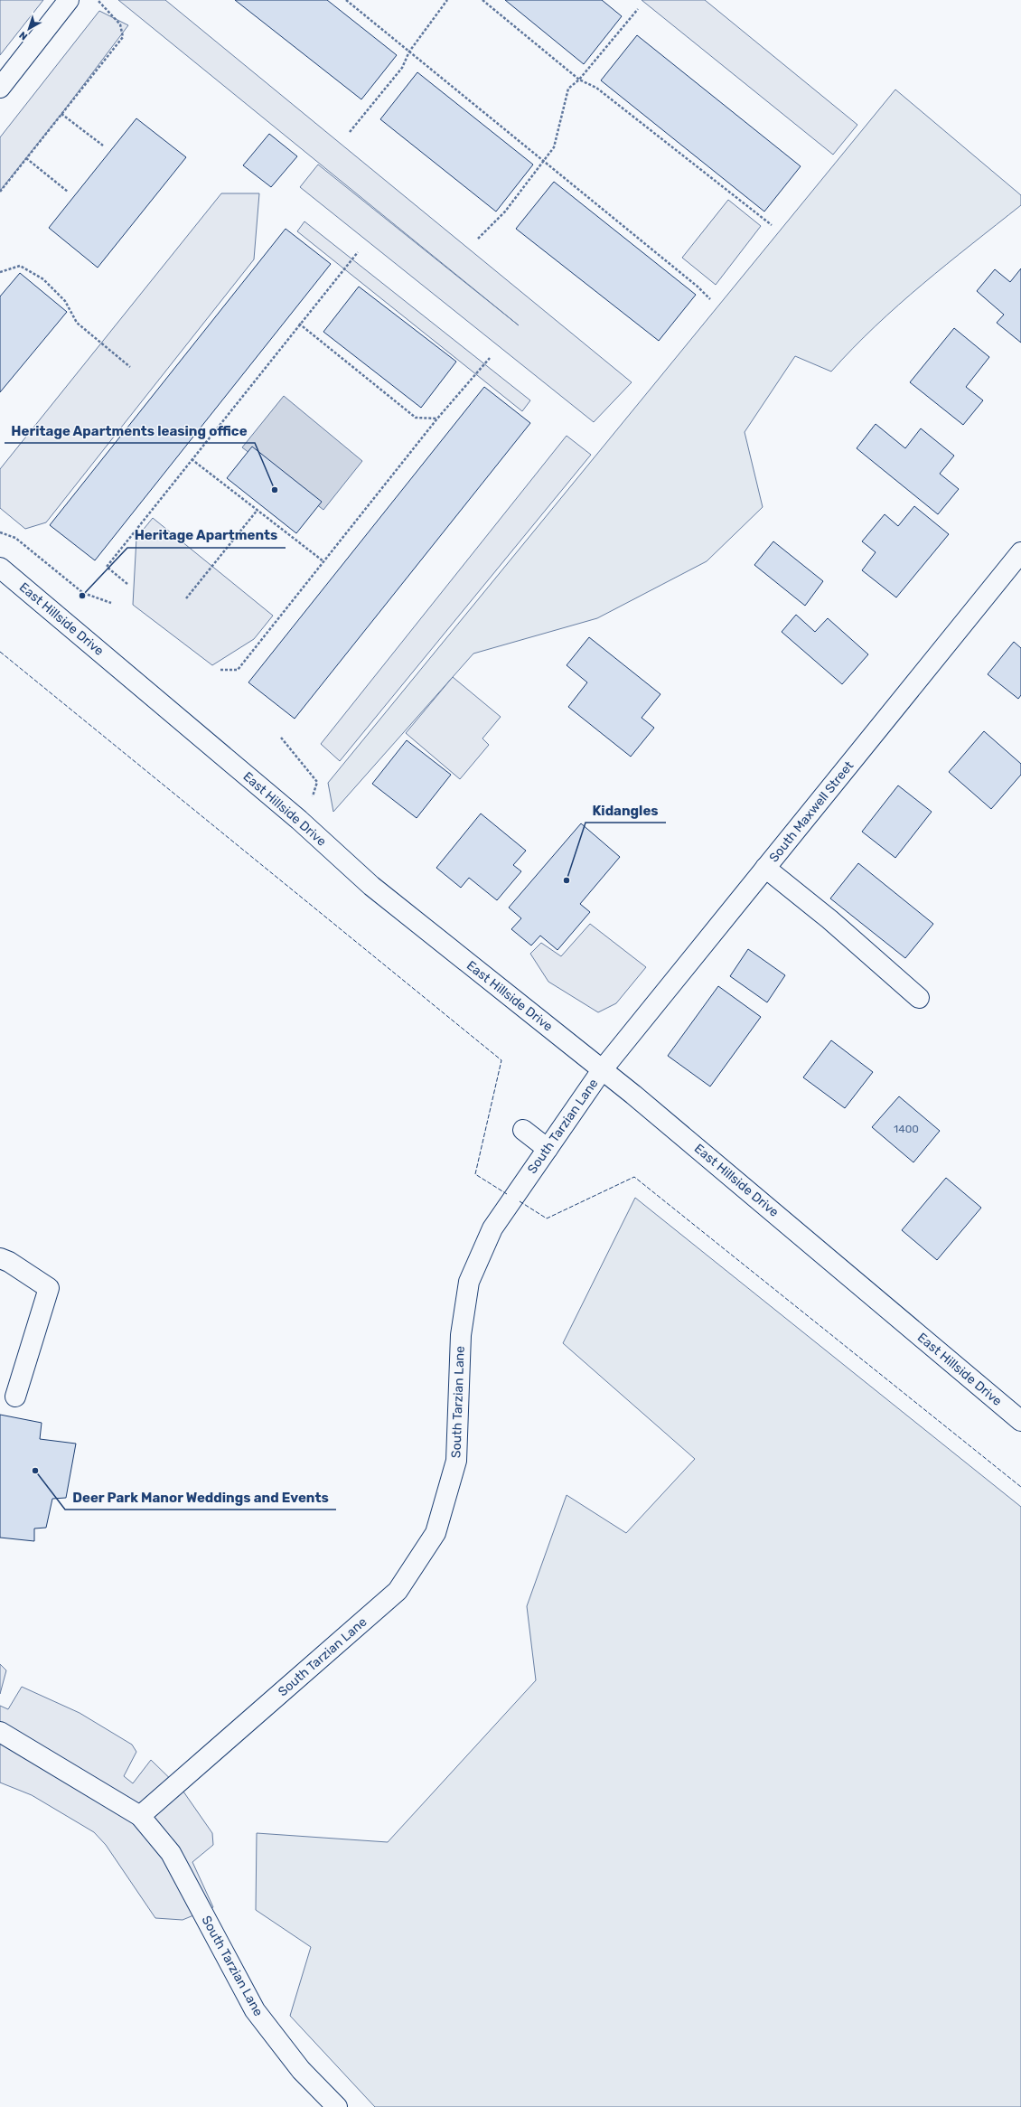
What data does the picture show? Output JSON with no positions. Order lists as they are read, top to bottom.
{
  "streets": {
    "main road": ["East Hillside Drive", "South Maxwell Street", "South Tarzian Lane"]
  },
  "crossings": [
    ["East Hillside Drive", "South Maxwell Street"],
    ["East Hillside Drive", "South Tarzian Lane"],
    ["South Maxwell Street", "South Tarzian Lane"]
  ],
  "places": [
    "Heritage Apartments leasing office",
    "Heritage Apartments",
    "Kidangles",
    "Deer Park Manor Weddings and Events"
  ],
  "house_numbers": ["1400"],
  "north": "bottom left"
}
